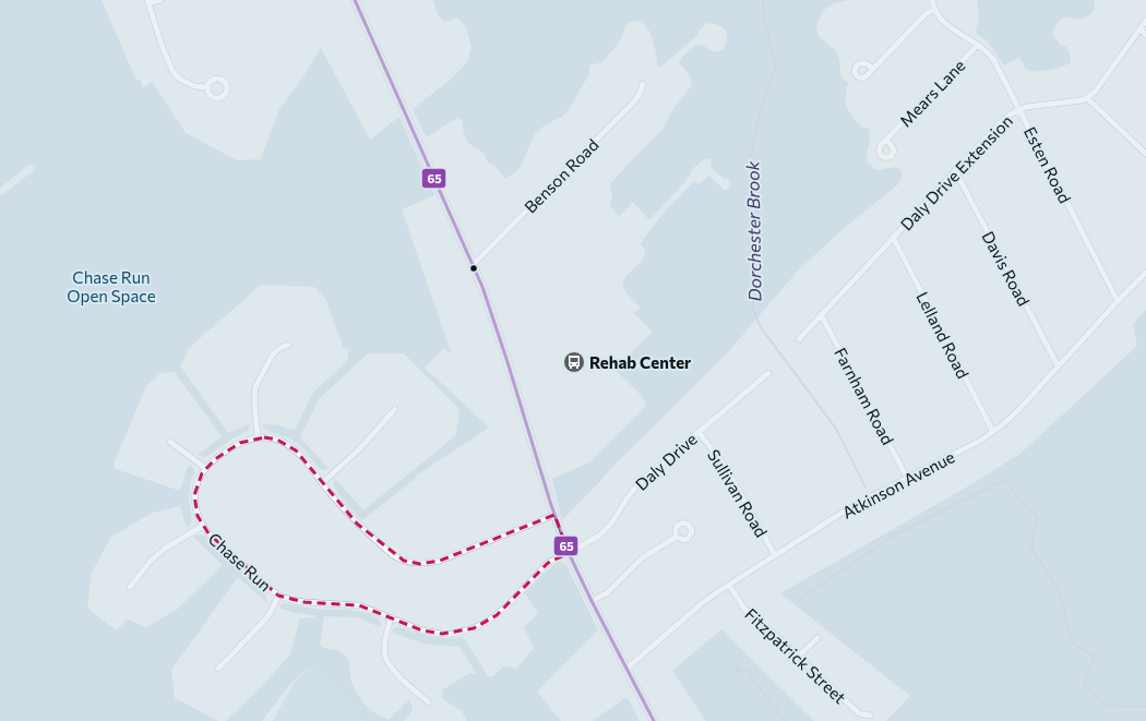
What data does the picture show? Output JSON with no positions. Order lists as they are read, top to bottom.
{
  "streets": {
    "street": [
      "Mears Lane",
      "Esten Road",
      "Daly Drive Extension",
      "Benson Road",
      "Davis Road",
      "Lelland Road",
      "Farnham Road",
      "Daly Drive",
      "Atkinson Avenue",
      "Sullivan Road",
      "Chase Run",
      "Fitzpatrick Street"
    ]
  },
  "crossings": [
    ["Mears Lane", "Esten Road"],
    ["Esten Road", "Daly Drive Extension"],
    ["Esten Road", "Atkinson Avenue"],
    ["Daly Drive Extension", "Davis Road"],
    ["Daly Drive Extension", "Lelland Road"],
    ["Daly Drive Extension", "Farnham Road"],
    ["Davis Road", "Atkinson Avenue"],
    ["Lelland Road", "Atkinson Avenue"],
    ["Farnham Road", "Atkinson Avenue"],
    ["Daly Drive", "Sullivan Road"],
    ["Daly Drive", "Chase Run"],
    ["Atkinson Avenue", "Sullivan Road"],
    ["Atkinson Avenue", "Fitzpatrick Street"]
  ],
  "water": ["Dorchester Brook"],
  "parks": ["Chase Run Open Space"],
  "places": {
    "bus stop": ["Rehab Center"]
  },
  "lines": ["transit line 65"]
}
